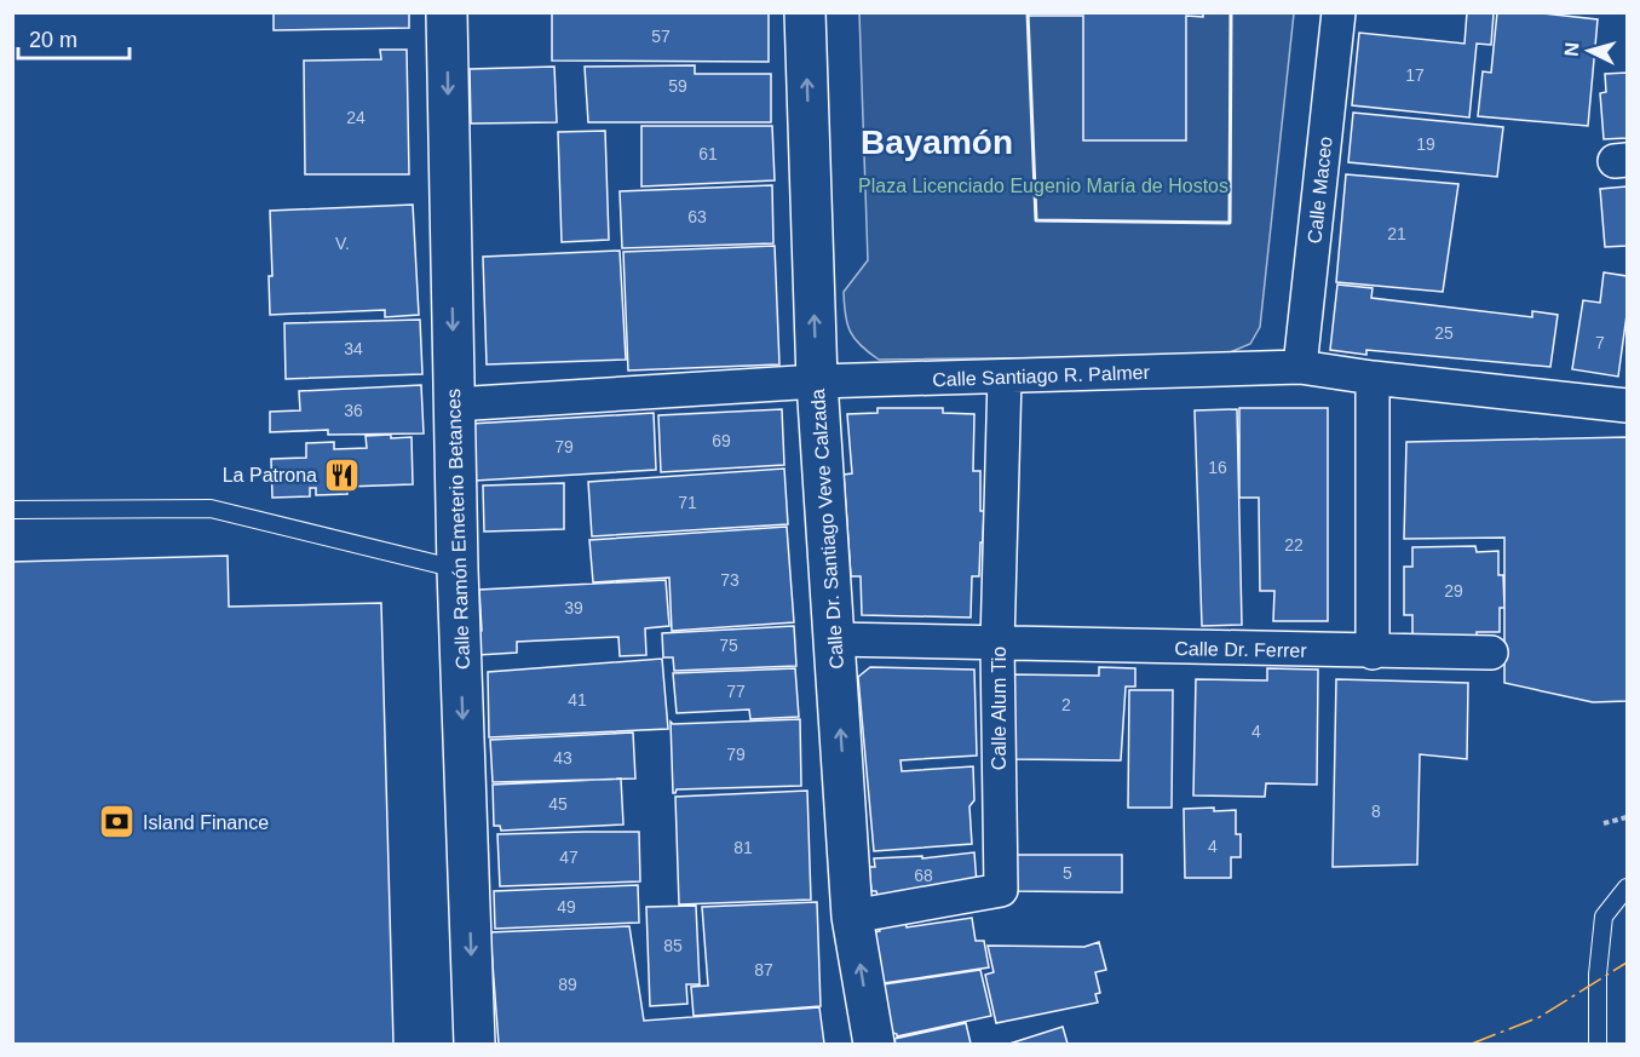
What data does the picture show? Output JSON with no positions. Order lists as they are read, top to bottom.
{
  "streets": {
    "street": [
      "Calle Maceo",
      "Calle Santiago R. Palmer",
      "Calle Ramón Emeterio Betances",
      "Calle Dr. Santiago Veve Calzada",
      "Calle Dr. Ferrer",
      "Calle Alum Tio"
    ]
  },
  "crossings": [
    ["Calle Maceo", "Calle Santiago R. Palmer"],
    ["Calle Santiago R. Palmer", "Calle Ramón Emeterio Betances"],
    ["Calle Santiago R. Palmer", "Calle Dr. Santiago Veve Calzada"],
    ["Calle Santiago R. Palmer", "Calle Alum Tio"],
    ["Calle Dr. Santiago Veve Calzada", "Calle Dr. Ferrer"],
    ["Calle Dr. Santiago Veve Calzada", "Calle Alum Tio"],
    ["Calle Dr. Ferrer", "Calle Alum Tio"]
  ],
  "one_way": ["Calle Ramón Emeterio Betances", "Calle Dr. Santiago Veve Calzada"],
  "districts": ["Bayamón"],
  "parks": ["Plaza Licenciado Eugenio María de Hostos"],
  "places": {
    "restaurant": ["La Patrona"],
    "bank": ["Island Finance"]
  },
  "house_numbers": [
    "57",
    "17",
    "59",
    "24",
    "19",
    "61",
    "63",
    "21",
    "V.",
    "25",
    "7",
    "34",
    "36",
    "69",
    "79",
    "16",
    "71",
    "22",
    "73",
    "29",
    "39",
    "75",
    "77",
    "41",
    "2",
    "4",
    "79",
    "43",
    "45",
    "8",
    "4",
    "81",
    "47",
    "5",
    "68",
    "49",
    "85",
    "87",
    "89"
  ],
  "scale_bar": "20 m",
  "north": "left"
}
